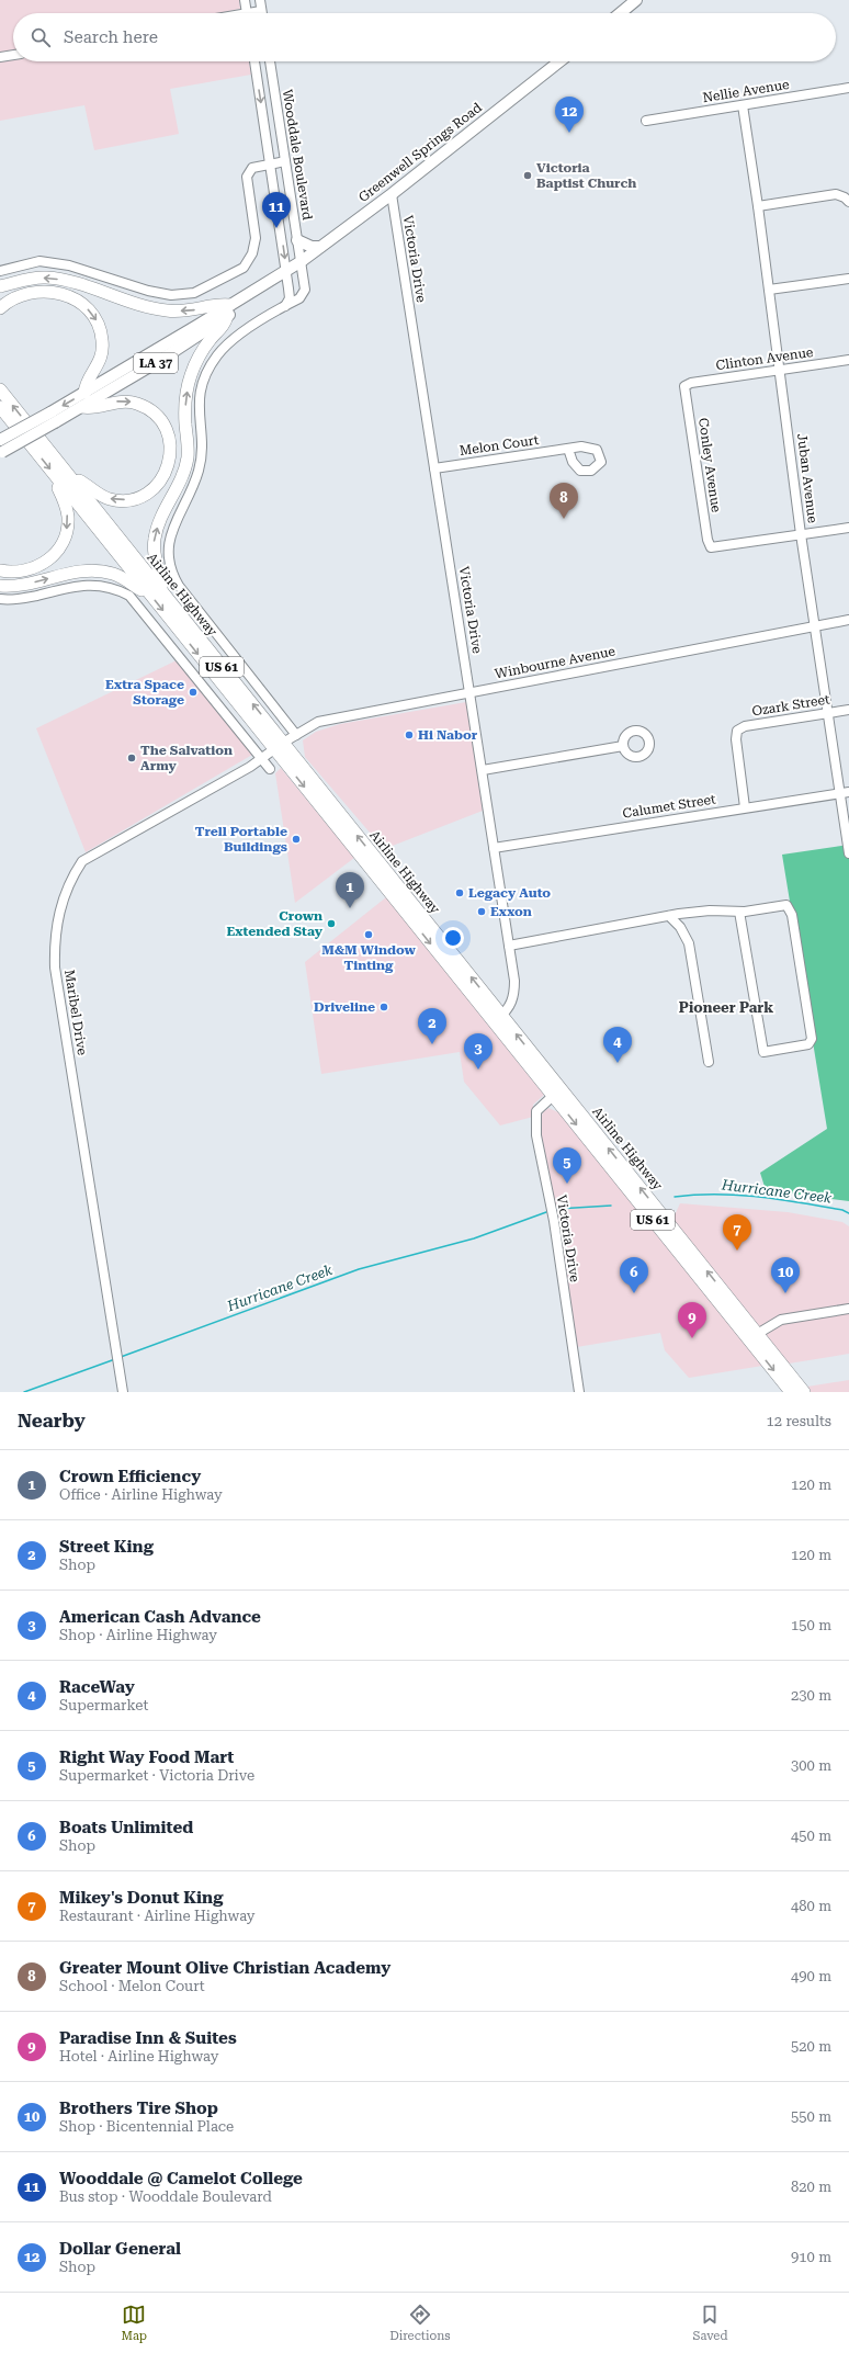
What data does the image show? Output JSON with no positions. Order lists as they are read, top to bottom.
{
  "streets": {
    "highway": ["Airline Highway", "US 61"],
    "main road": ["Greenwell Springs Road", "LA 37"],
    "street": [
      "Nellie Avenue",
      "Wooddale Boulevard",
      "Victoria Drive",
      "Clinton Avenue",
      "Melon Court",
      "Conley Avenue",
      "Juban Avenue",
      "Winbourne Avenue",
      "Ozark Street",
      "Calumet Street",
      "Maribel Drive"
    ]
  },
  "crossings": [
    ["Nellie Avenue", "Juban Avenue"],
    ["Greenwell Springs Road", "Wooddale Boulevard"],
    ["Greenwell Springs Road", "Victoria Drive"],
    ["Wooddale Boulevard", "Winbourne Avenue"],
    ["Victoria Drive", "Melon Court"],
    ["Victoria Drive", "Airline Highway"],
    ["Victoria Drive", "Winbourne Avenue"],
    ["Victoria Drive", "Calumet Street"],
    ["Clinton Avenue", "Conley Avenue"],
    ["Clinton Avenue", "Juban Avenue"],
    ["Conley Avenue", "Juban Avenue"],
    ["Juban Avenue", "Winbourne Avenue"],
    ["Juban Avenue", "Ozark Street"],
    ["Juban Avenue", "Calumet Street"],
    ["Airline Highway", "Winbourne Avenue"],
    ["Airline Highway", "Maribel Drive"],
    ["Winbourne Avenue", "Maribel Drive"],
    ["Ozark Street", "Calumet Street"]
  ],
  "districts": ["Pioneer Park"],
  "water": ["Hurricane Creek"],
  "places": [
    "Victoria Baptist Church",
    "Extra Space Storage",
    "Hi Nabor",
    "The Salvation Army",
    "Trell Portable Buildings",
    "Legacy Auto",
    "Exxon",
    "Crown Extended Stay",
    "M&M Window Tinting",
    "Driveline"
  ],
  "page": {
    "search": "Search here",
    "pins": [
      "12",
      "11",
      "8",
      "1",
      "2",
      "4",
      "3",
      "5",
      "7",
      "6",
      "10",
      "9"
    ],
    "heading": ["Nearby", "12 results"],
    "list": [
      {
        "mark": "1",
        "name": "Crown Efficiency",
        "note": "Office · Airline Highway",
        "value": "120 m"
      },
      {
        "mark": "2",
        "name": "Street King",
        "note": "Shop",
        "value": "120 m"
      },
      {
        "mark": "3",
        "name": "American Cash Advance",
        "note": "Shop · Airline Highway",
        "value": "150 m"
      },
      {
        "mark": "4",
        "name": "RaceWay",
        "note": "Supermarket",
        "value": "230 m"
      },
      {
        "mark": "5",
        "name": "Right Way Food Mart",
        "note": "Supermarket · Victoria Drive",
        "value": "300 m"
      },
      {
        "mark": "6",
        "name": "Boats Unlimited",
        "note": "Shop",
        "value": "450 m"
      },
      {
        "mark": "7",
        "name": "Mikey's Donut King",
        "note": "Restaurant · Airline Highway",
        "value": "480 m"
      },
      {
        "mark": "8",
        "name": "Greater Mount Olive Christian Academy",
        "note": "School · Melon Court",
        "value": "490 m"
      },
      {
        "mark": "9",
        "name": "Paradise Inn & Suites",
        "note": "Hotel · Airline Highway",
        "value": "520 m"
      },
      {
        "mark": "10",
        "name": "Brothers Tire Shop",
        "note": "Shop · Bicentennial Place",
        "value": "550 m"
      },
      {
        "mark": "11",
        "name": "Wooddale @ Camelot College",
        "note": "Bus stop · Wooddale Boulevard",
        "value": "820 m"
      },
      {
        "mark": "12",
        "name": "Dollar General",
        "note": "Shop",
        "value": "910 m"
      }
    ],
    "nav": ["Map", "Directions", "Saved"]
  }
}
